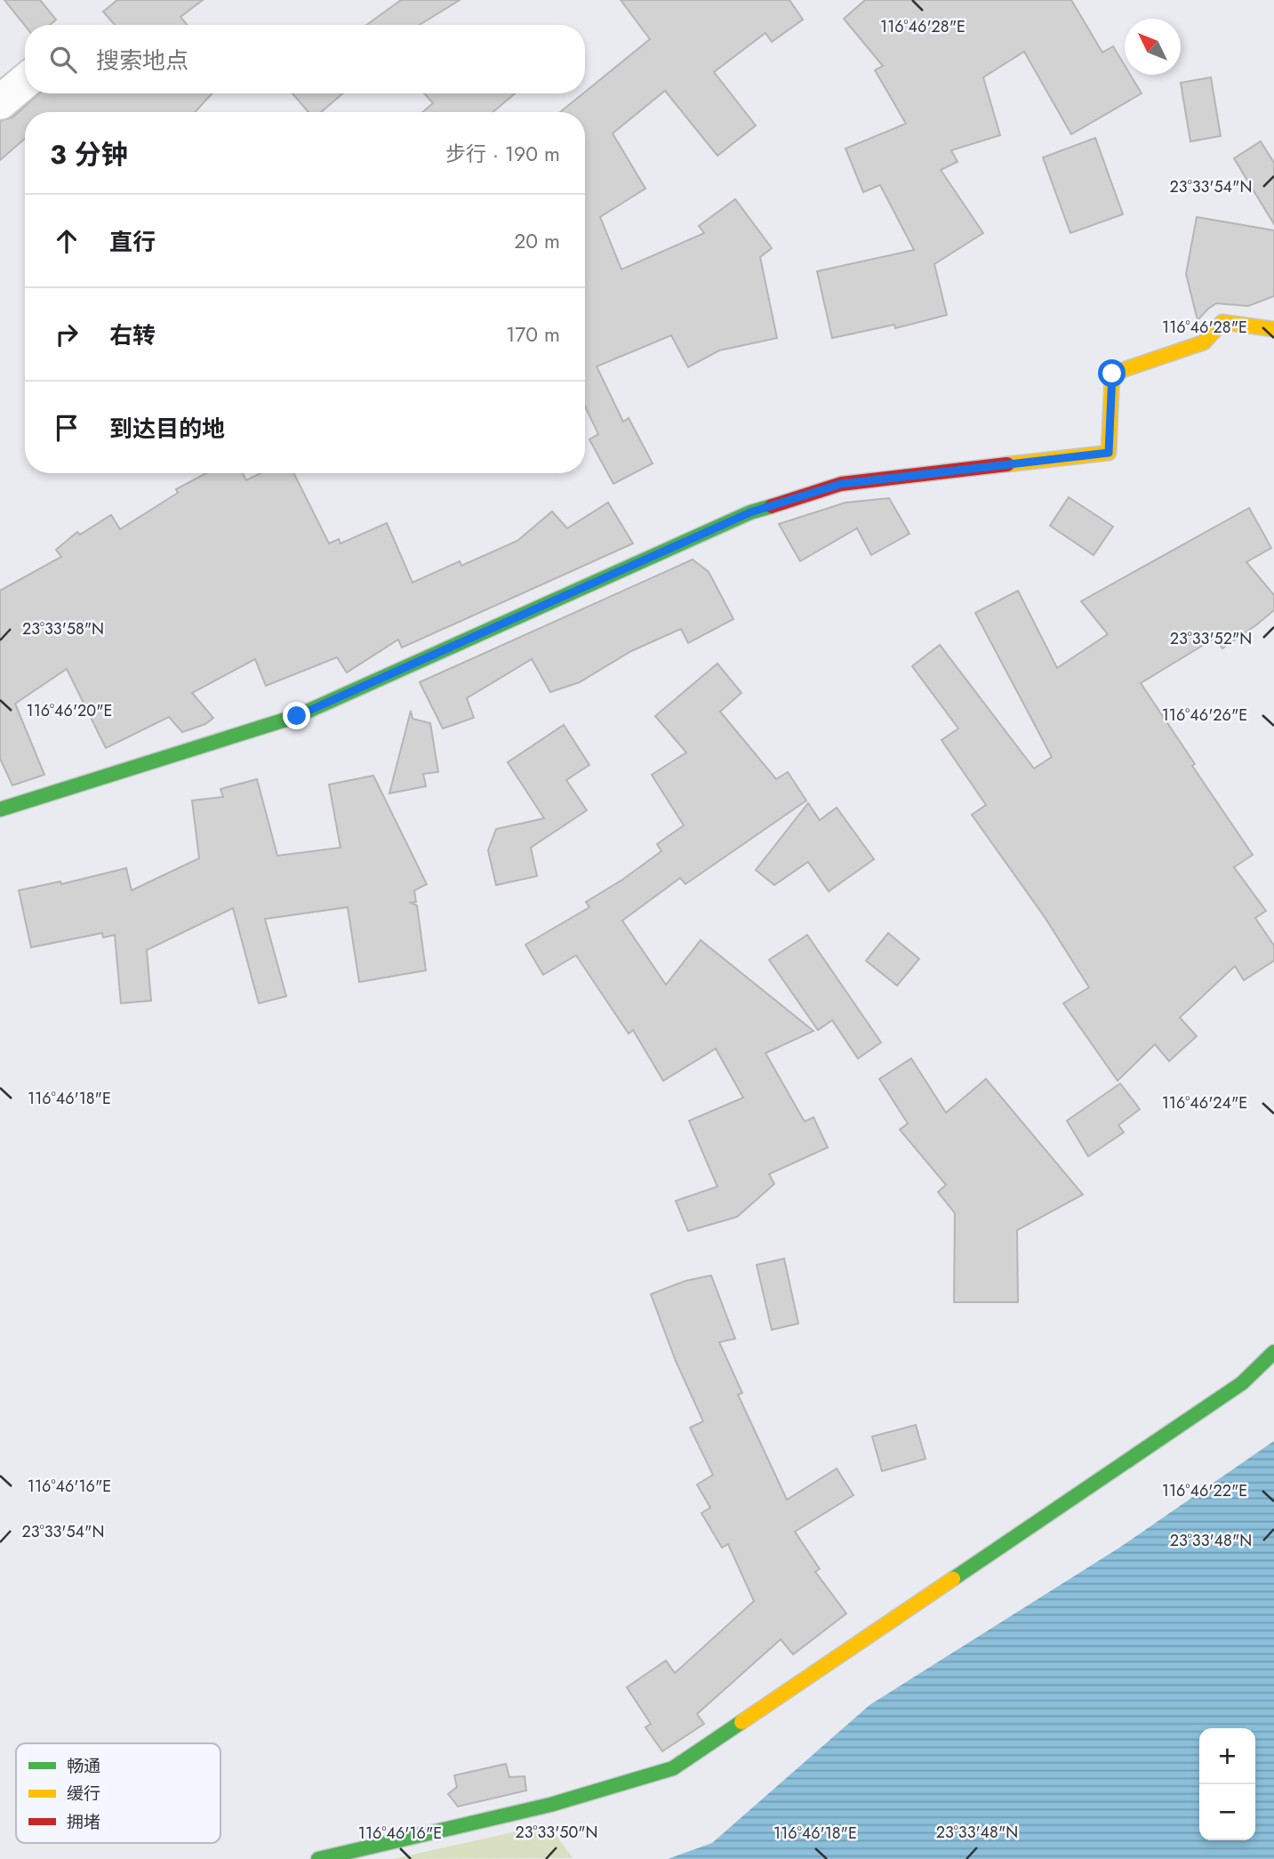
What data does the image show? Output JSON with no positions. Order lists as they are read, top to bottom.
{
  "legend": ["畅通", "缓行", "拥堵"],
  "north": "top left",
  "page": {
    "search": "搜索地点",
    "heading": ["3 分钟", "步行 · 190 m"],
    "list": [
      ["直行", "20 m"],
      ["右转", "170 m"],
      "到达目的地"
    ],
    "map_buttons": ["+", "−"]
  },
  "coordinates": [
    "116°46'28\"E",
    "23°33'54\"N",
    "23°33'58\"N",
    "23°33'52\"N",
    "116°46'20\"E",
    "116°46'26\"E",
    "116°46'18\"E",
    "116°46'24\"E",
    "116°46'16\"E",
    "116°46'22\"E",
    "23°33'48\"N",
    "23°33'50\"N"
  ]
}
